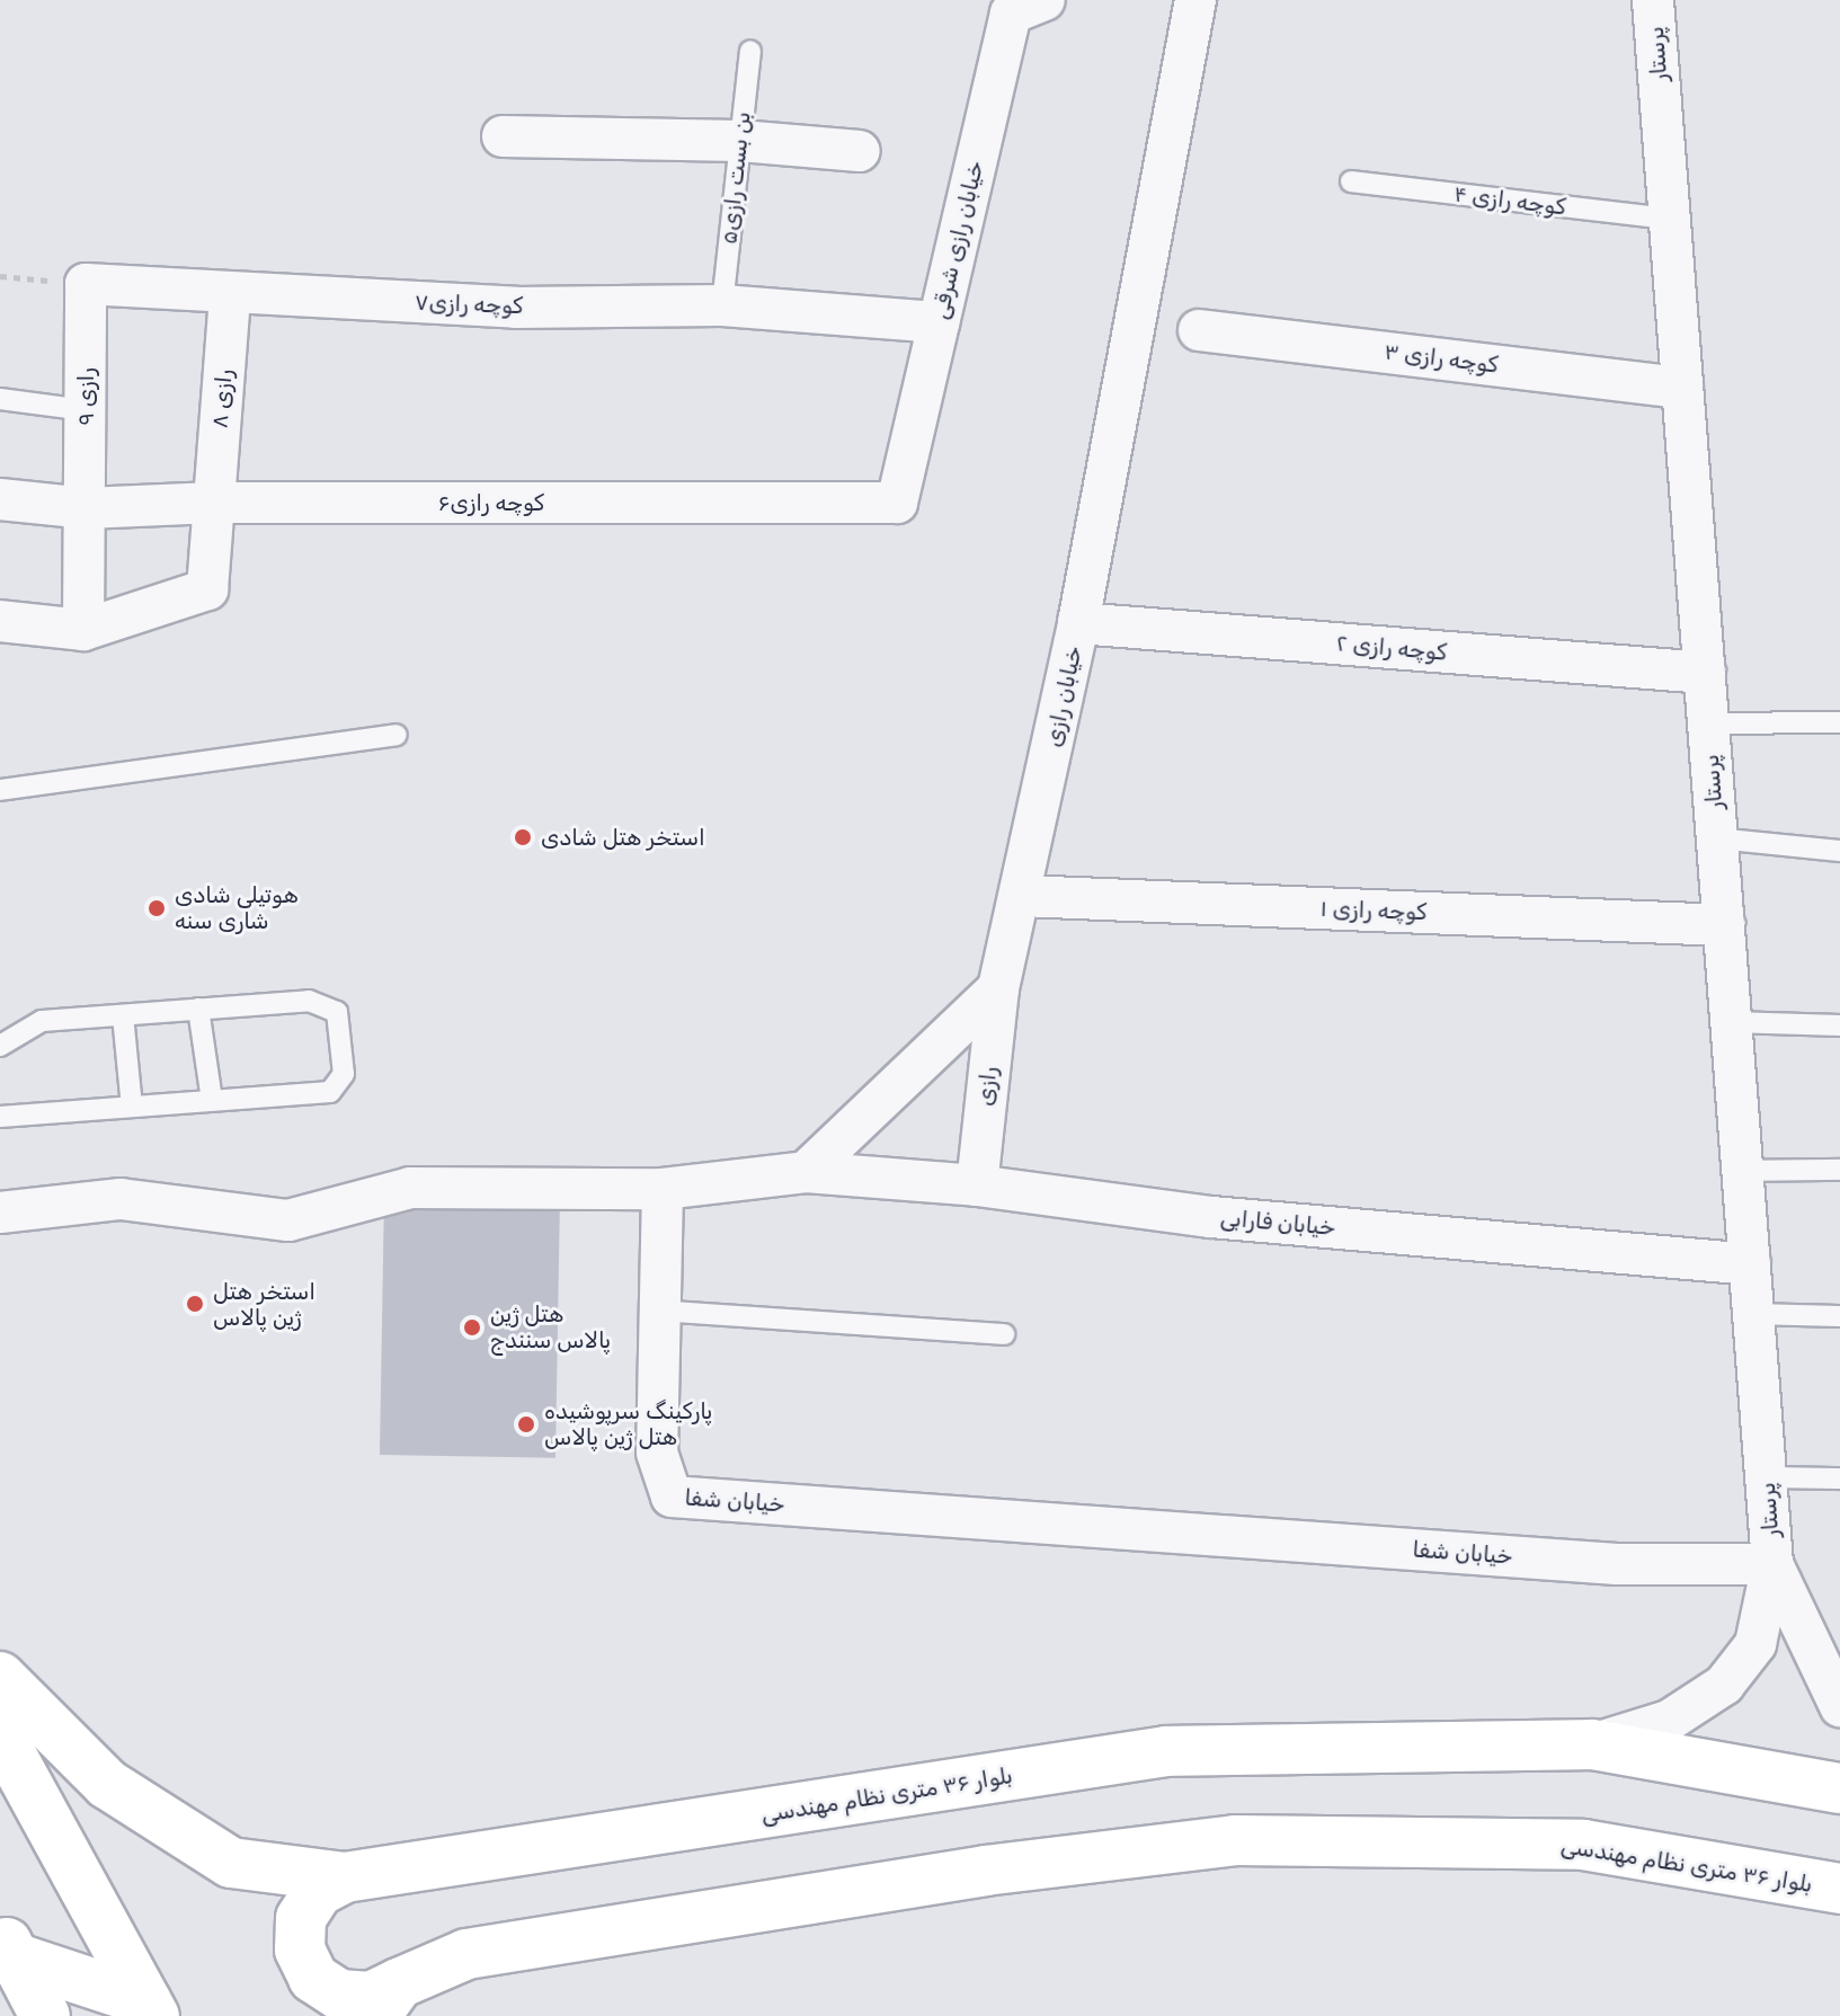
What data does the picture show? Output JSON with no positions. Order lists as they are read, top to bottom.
{
  "streets": {
    "main road": ["بلوار ۳۶ متری نظام مهندسی"],
    "street": [
      "پرستار",
      "خیابان رازی شرقی",
      "کوچه رازی۷",
      "کوچه رازی ۳",
      "رازی ۹",
      "رازی ۸",
      "کوچه رازی۶",
      "کوچه رازی ۲",
      "خیابان رازی",
      "کوچه رازی ۱",
      "رازی",
      "خیابان فارابی",
      "خیابان شفا"
    ],
    "lane": ["بن بست رازی۵", "کوچه رازی ۴"]
  },
  "crossings": [
    ["پرستار", "کوچه رازی ۴"],
    ["پرستار", "کوچه رازی ۳"],
    ["پرستار", "کوچه رازی ۲"],
    ["پرستار", "کوچه رازی ۱"],
    ["پرستار", "خیابان فارابی"],
    ["پرستار", "خیابان شفا"],
    ["بن بست رازی۵", "کوچه رازی۷"],
    ["خیابان رازی شرقی", "کوچه رازی۷"],
    ["خیابان رازی شرقی", "کوچه رازی۶"],
    ["کوچه رازی۷", "رازی ۹"],
    ["کوچه رازی۷", "رازی ۸"],
    ["رازی ۹", "رازی ۸"],
    ["رازی ۹", "کوچه رازی۶"],
    ["رازی ۸", "کوچه رازی۶"],
    ["کوچه رازی ۲", "خیابان رازی"],
    ["خیابان رازی", "کوچه رازی ۱"],
    ["خیابان رازی", "رازی"],
    ["رازی", "خیابان فارابی"]
  ],
  "places": [
    "استخر هتل شادی",
    "هوتیلی شادی شاری سنه",
    "استخر هتل ژین پالاس",
    "هتل ژین پالاس سنندج",
    "پارکینگ سرپوشیده هتل ژین پالاس"
  ]
}
